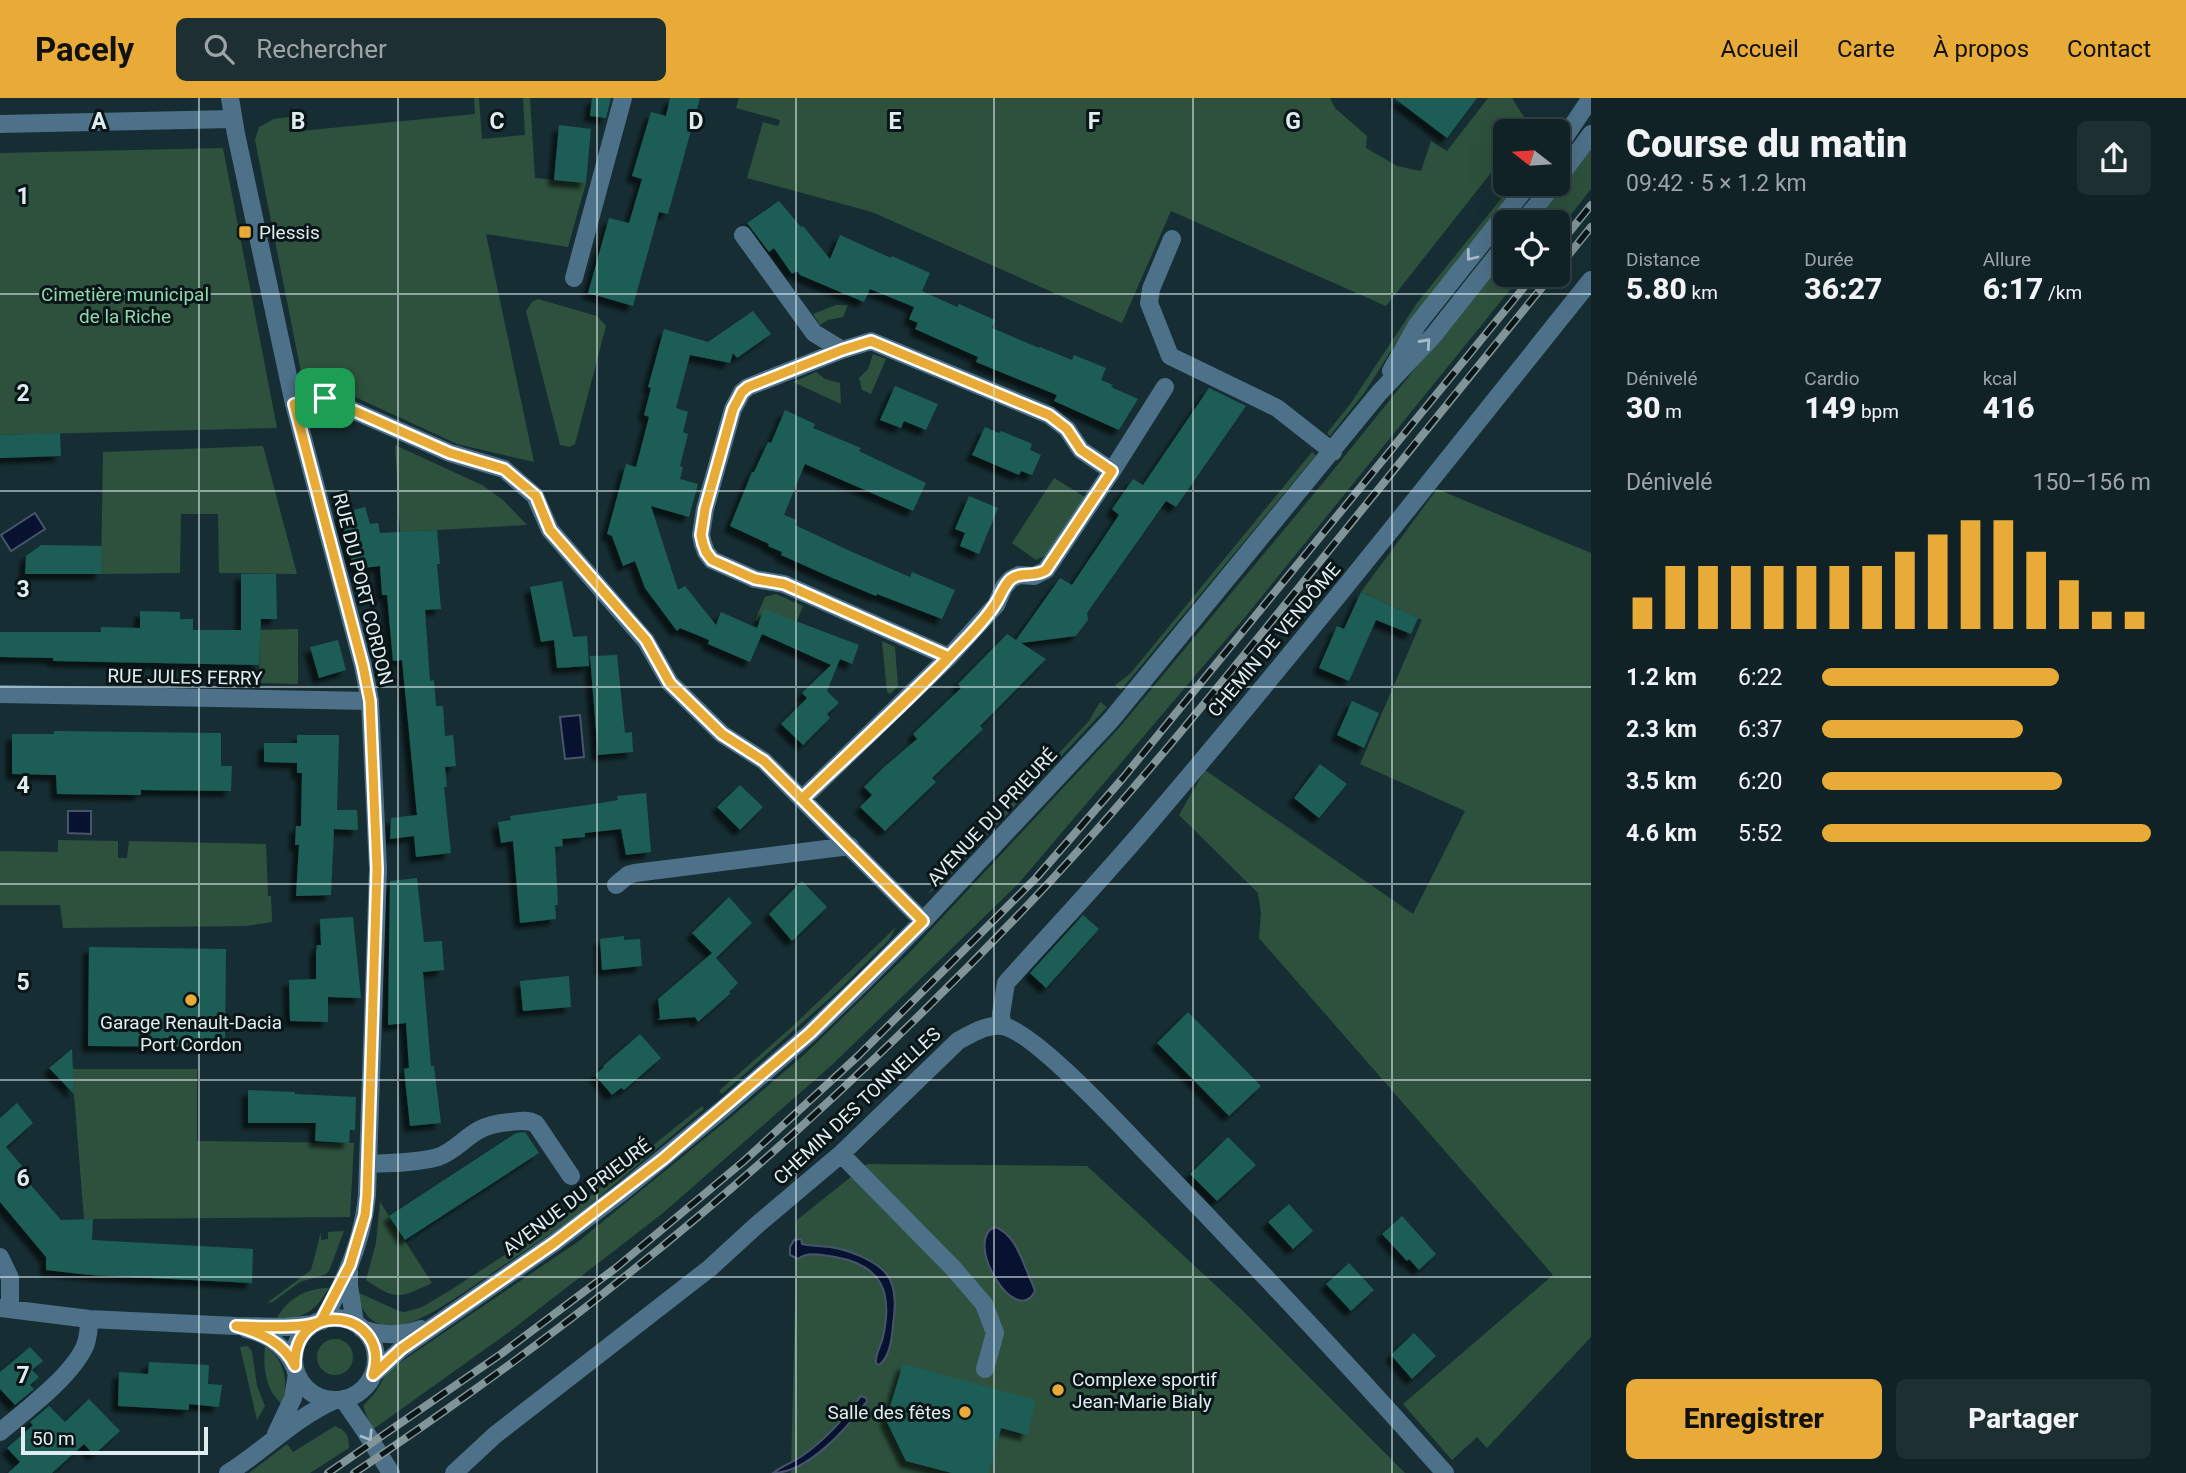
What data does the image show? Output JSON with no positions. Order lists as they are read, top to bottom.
{
  "streets": {
    "street": [
      "RUE DU PORT CORDON",
      "CHEMIN DE VENDÔME",
      "RUE JULES FERRY",
      "AVENUE DU PRIEURÉ",
      "CHEMIN DES TONNELLES"
    ]
  },
  "crossings": [
    ["RUE DU PORT CORDON", "RUE JULES FERRY"],
    ["RUE DU PORT CORDON", "AVENUE DU PRIEURÉ"],
    ["CHEMIN DE VENDÔME", "CHEMIN DES TONNELLES"]
  ],
  "parks": ["Cimetière municipal de la Riche"],
  "places": {
    "transit": ["Plessis"],
    "other": ["Garage Renault-Dacia Port Cordon", "Complexe sportif Jean-Marie Bialy", "Salle des fêtes"]
  },
  "scale_bar": "50 m",
  "north": "left",
  "page": {
    "header": "Pacely",
    "search": "Rechercher",
    "nav": [
      "Accueil",
      "Carte",
      "À propos",
      "Contact"
    ],
    "heading": ["Course du matin", "09:42 · 5 × 1.2 km"],
    "stats": [
      ["Distance", "5.80 km"],
      ["Durée", "36:27"],
      ["Allure", "6:17 /km"],
      ["Dénivelé", "30 m"],
      ["Cardio", "149 bpm"],
      ["kcal", "416"]
    ],
    "chart": ["Dénivelé", "150–156 m"],
    "list": [
      {
        "name": "1.2 km",
        "note": "6:22"
      },
      {
        "name": "2.3 km",
        "note": "6:37"
      },
      {
        "name": "3.5 km",
        "note": "6:20"
      },
      {
        "name": "4.6 km",
        "note": "5:52"
      }
    ],
    "buttons": ["Enregistrer", "Partager"],
    "scale": "50 m"
  },
  "grid": {
    "columns": [
      "A",
      "B",
      "C",
      "D",
      "E",
      "F",
      "G"
    ],
    "rows": [
      "1",
      "2",
      "3",
      "4",
      "5",
      "6",
      "7"
    ]
  }
}
